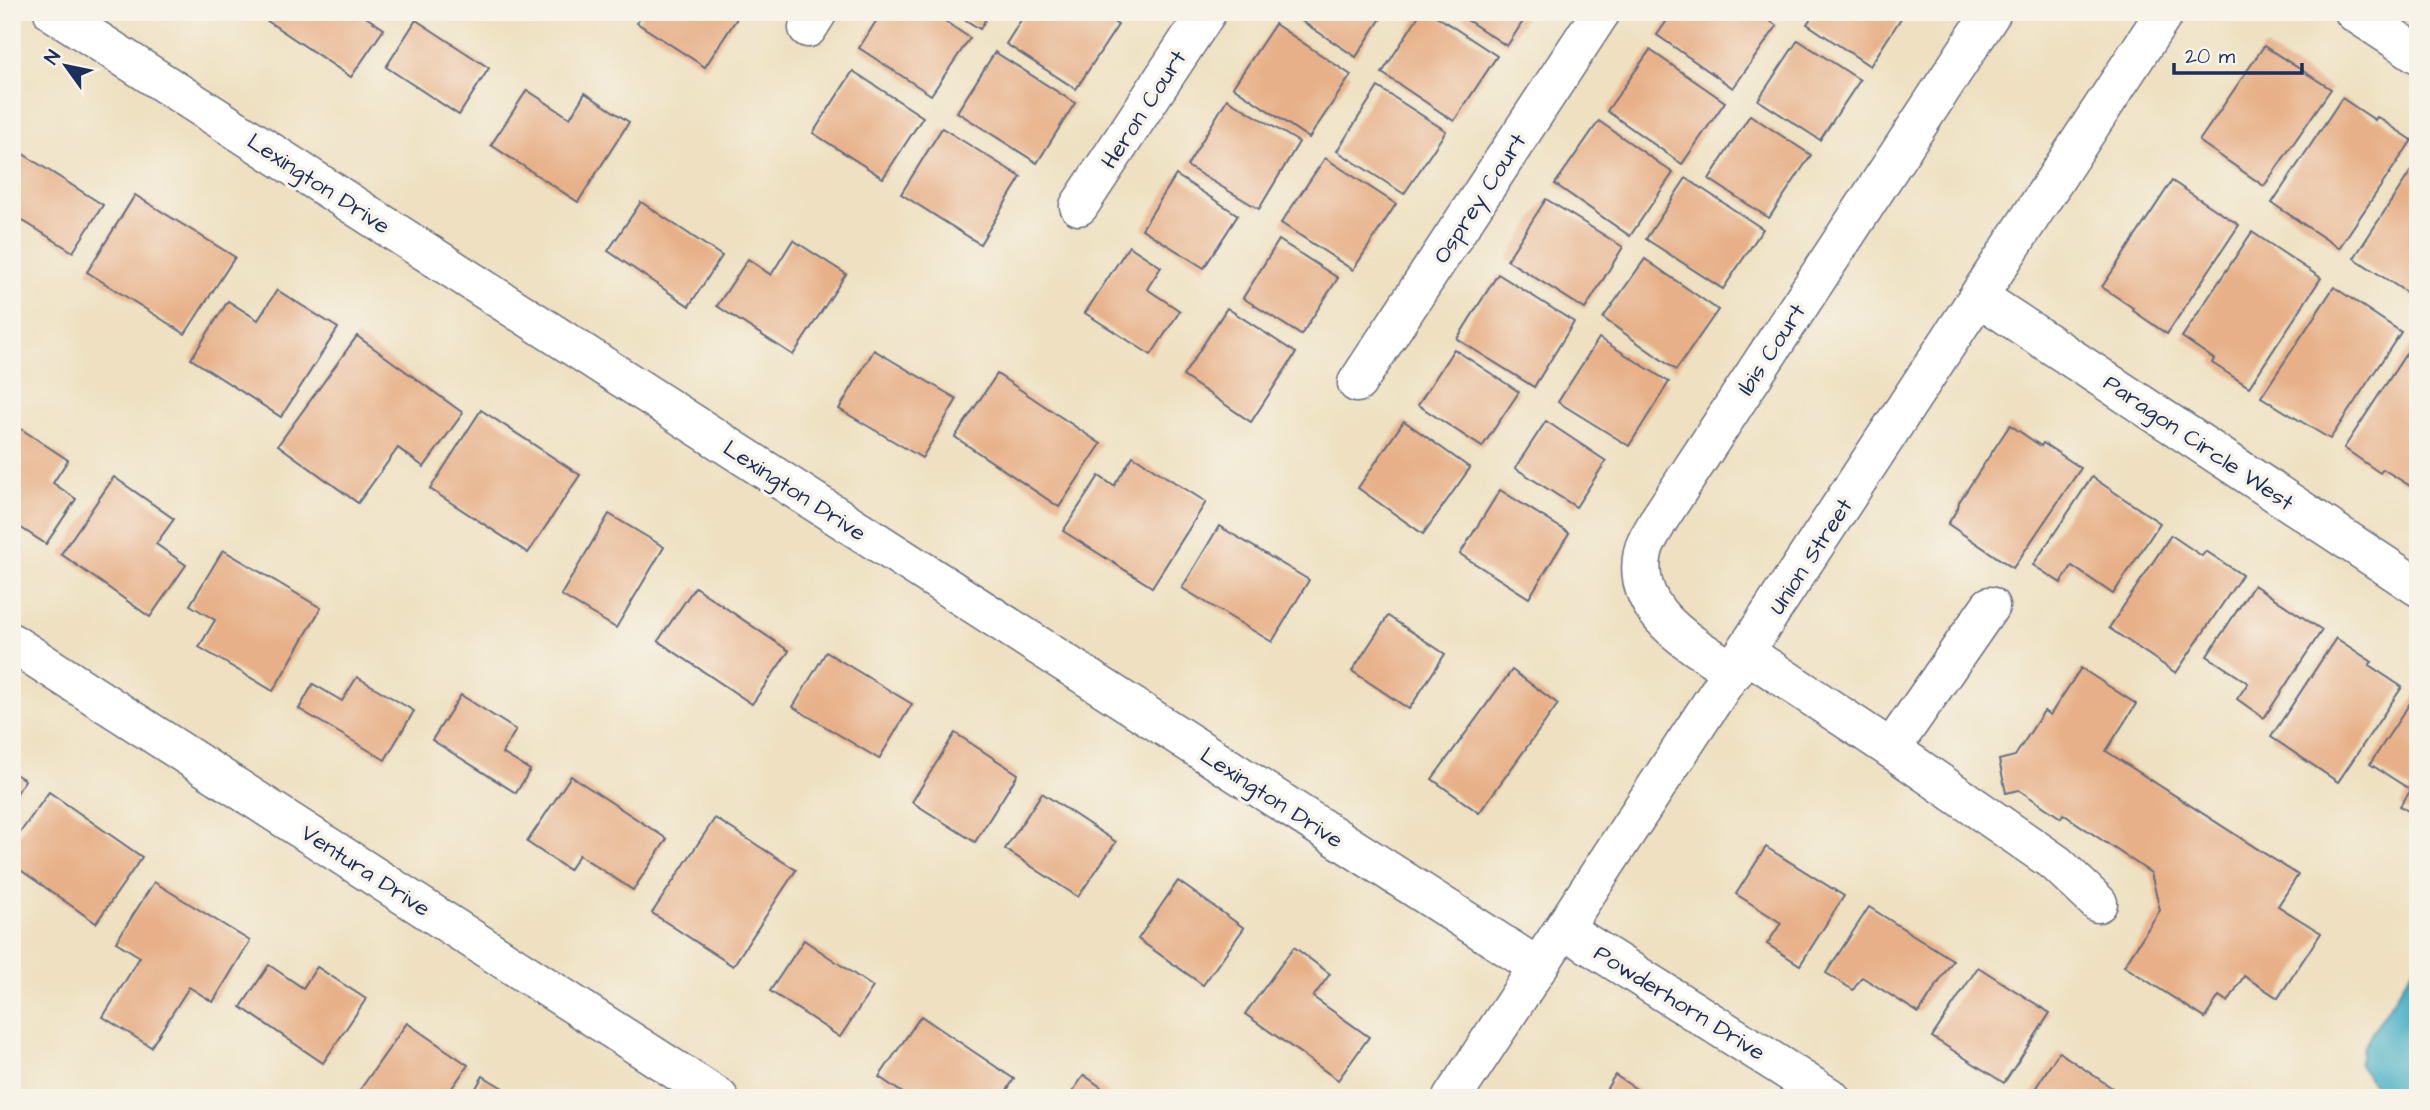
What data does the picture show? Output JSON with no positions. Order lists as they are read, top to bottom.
{
  "streets": {
    "street": [
      "Heron Court",
      "Lexington Drive",
      "Osprey Court",
      "Ibis Court",
      "Paragon Circle West",
      "Union Street",
      "Ventura Drive",
      "Powderhorn Drive"
    ]
  },
  "crossings": [
    ["Lexington Drive", "Union Street"],
    ["Ibis Court", "Union Street"],
    ["Paragon Circle West", "Union Street"],
    ["Union Street", "Powderhorn Drive"]
  ],
  "scale_bar": "20 m",
  "north": "top left"
}
